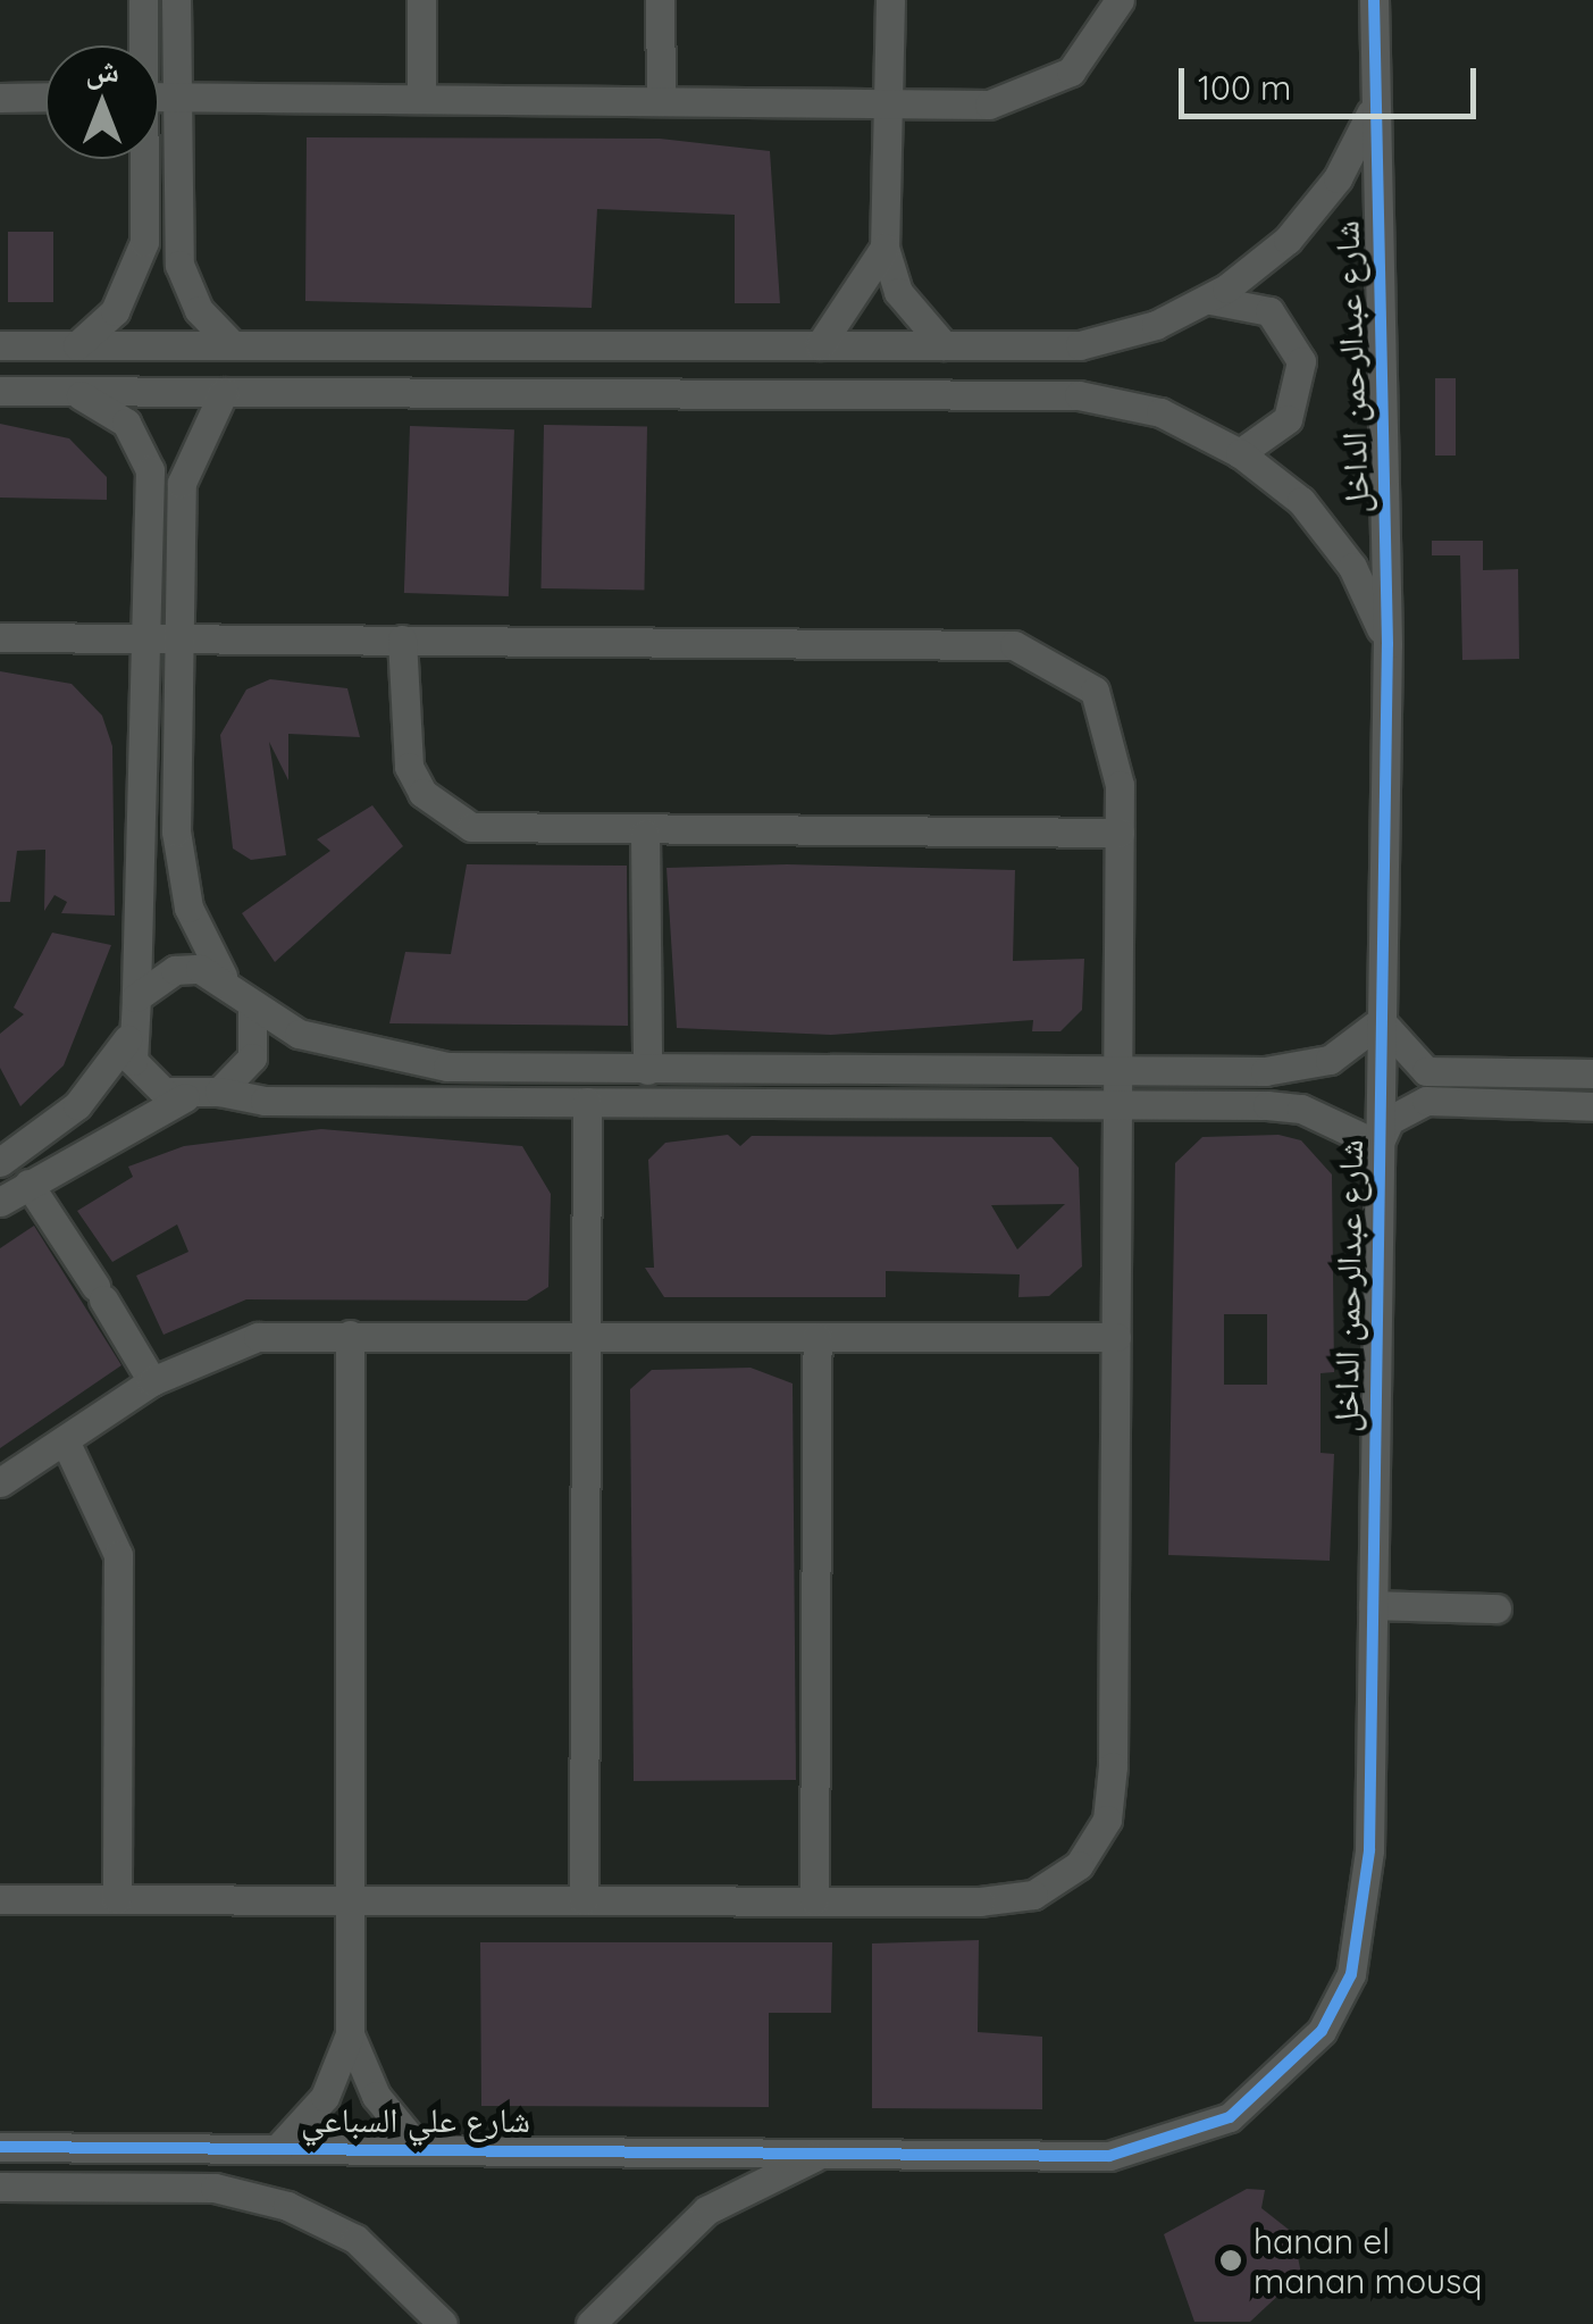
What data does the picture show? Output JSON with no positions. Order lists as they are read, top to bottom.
{
  "streets": {
    "street": ["شارع عبدالرحمن الداخل", "شارع علي السباعي"]
  },
  "crossings": [
    ["شارع عبدالرحمن الداخل", "شارع علي السباعي"]
  ],
  "places": ["hanan el manan mousq"],
  "scale_bar": "100 m",
  "north": "top"
}
